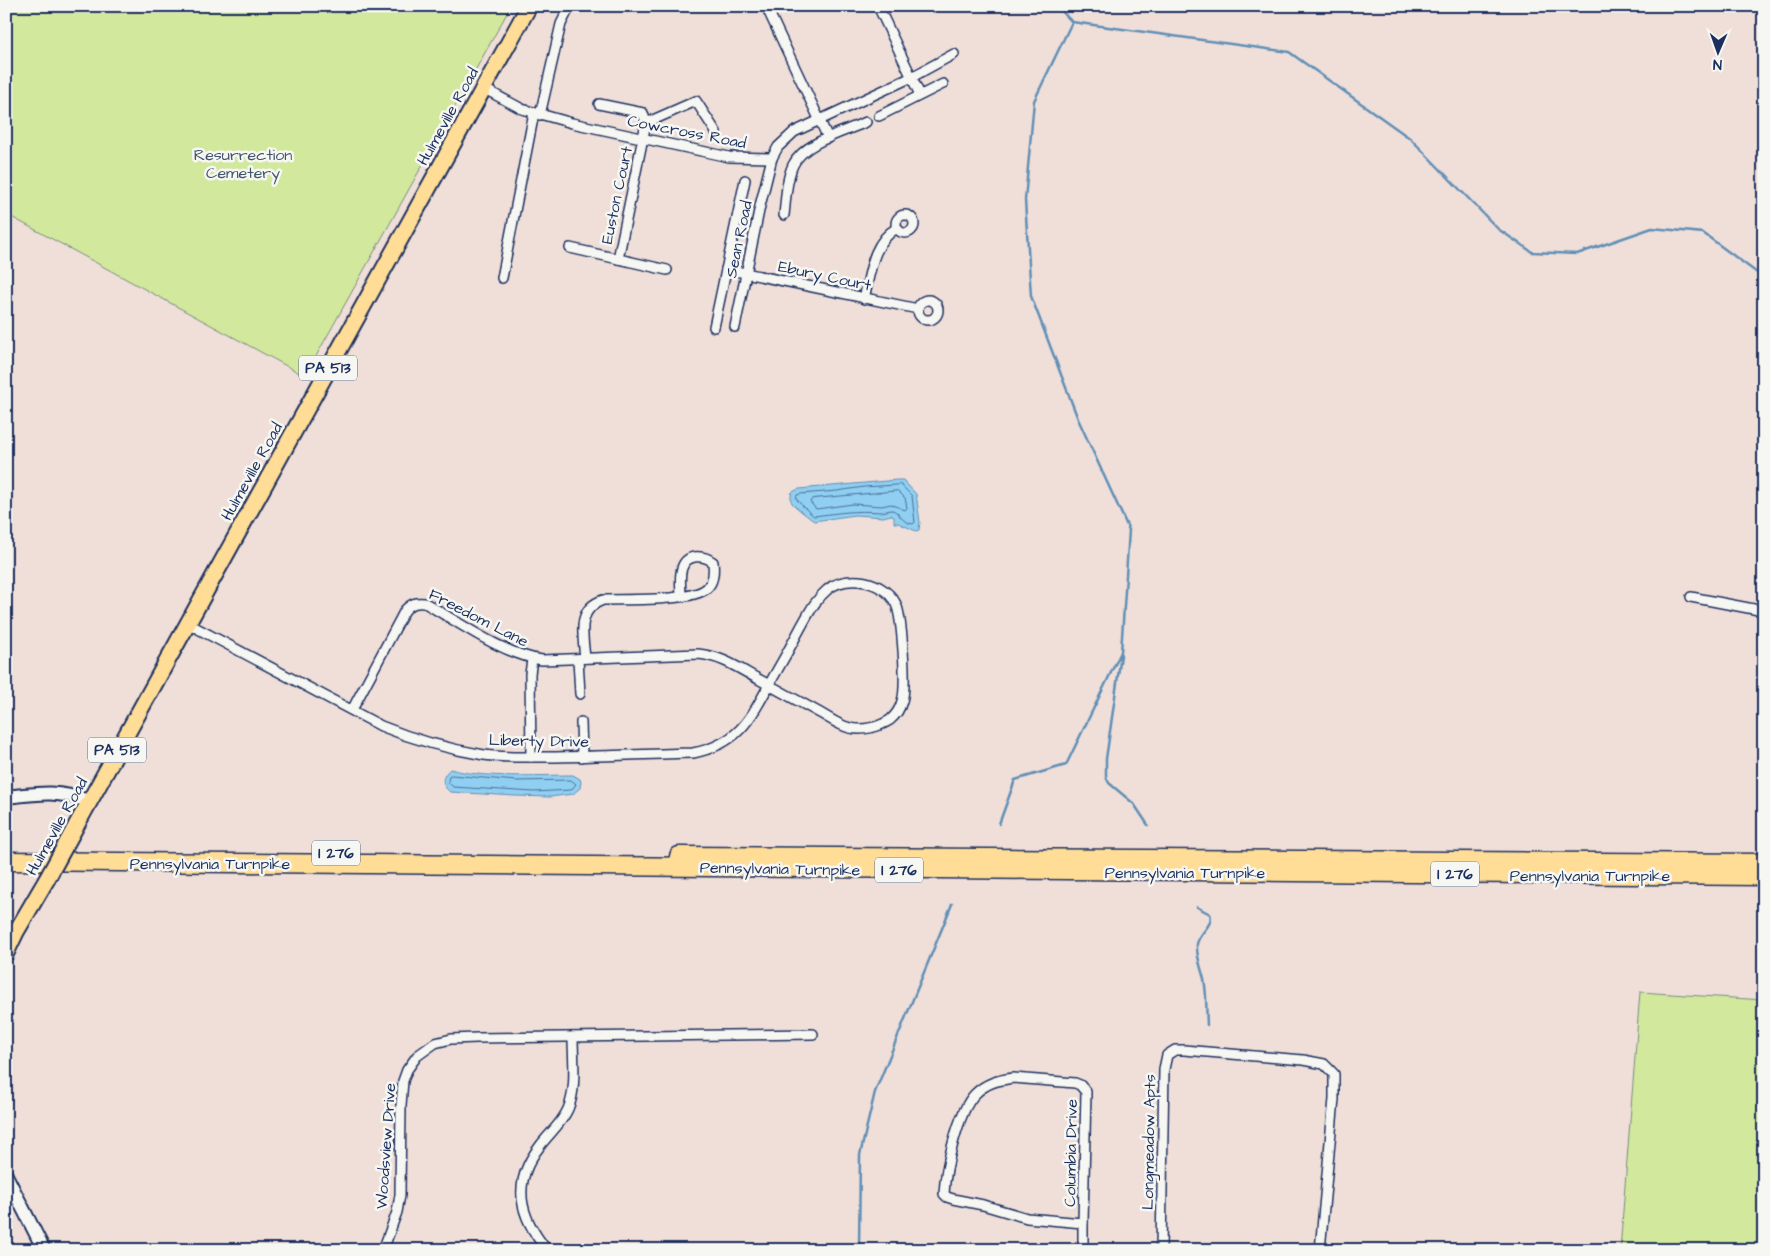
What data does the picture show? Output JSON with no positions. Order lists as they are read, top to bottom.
{
  "streets": {
    "highway": ["I 276", "Pennsylvania Turnpike"],
    "main road": ["Hulmeville Road", "PA 513"],
    "street": [
      "Cowcross Road",
      "Euston Court",
      "Sean Road",
      "Ebury Court",
      "Freedom Lane",
      "Liberty Drive",
      "Longmeadow Apts",
      "Woodsview Drive",
      "Columbia Drive"
    ]
  },
  "crossings": [
    ["Hulmeville Road", "Cowcross Road"],
    ["Hulmeville Road", "Liberty Drive"],
    ["Cowcross Road", "Euston Court"],
    ["Cowcross Road", "Sean Road"],
    ["Sean Road", "Ebury Court"],
    ["Freedom Lane", "Liberty Drive"]
  ],
  "parks": ["Resurrection Cemetery"],
  "north": "bottom"
}
